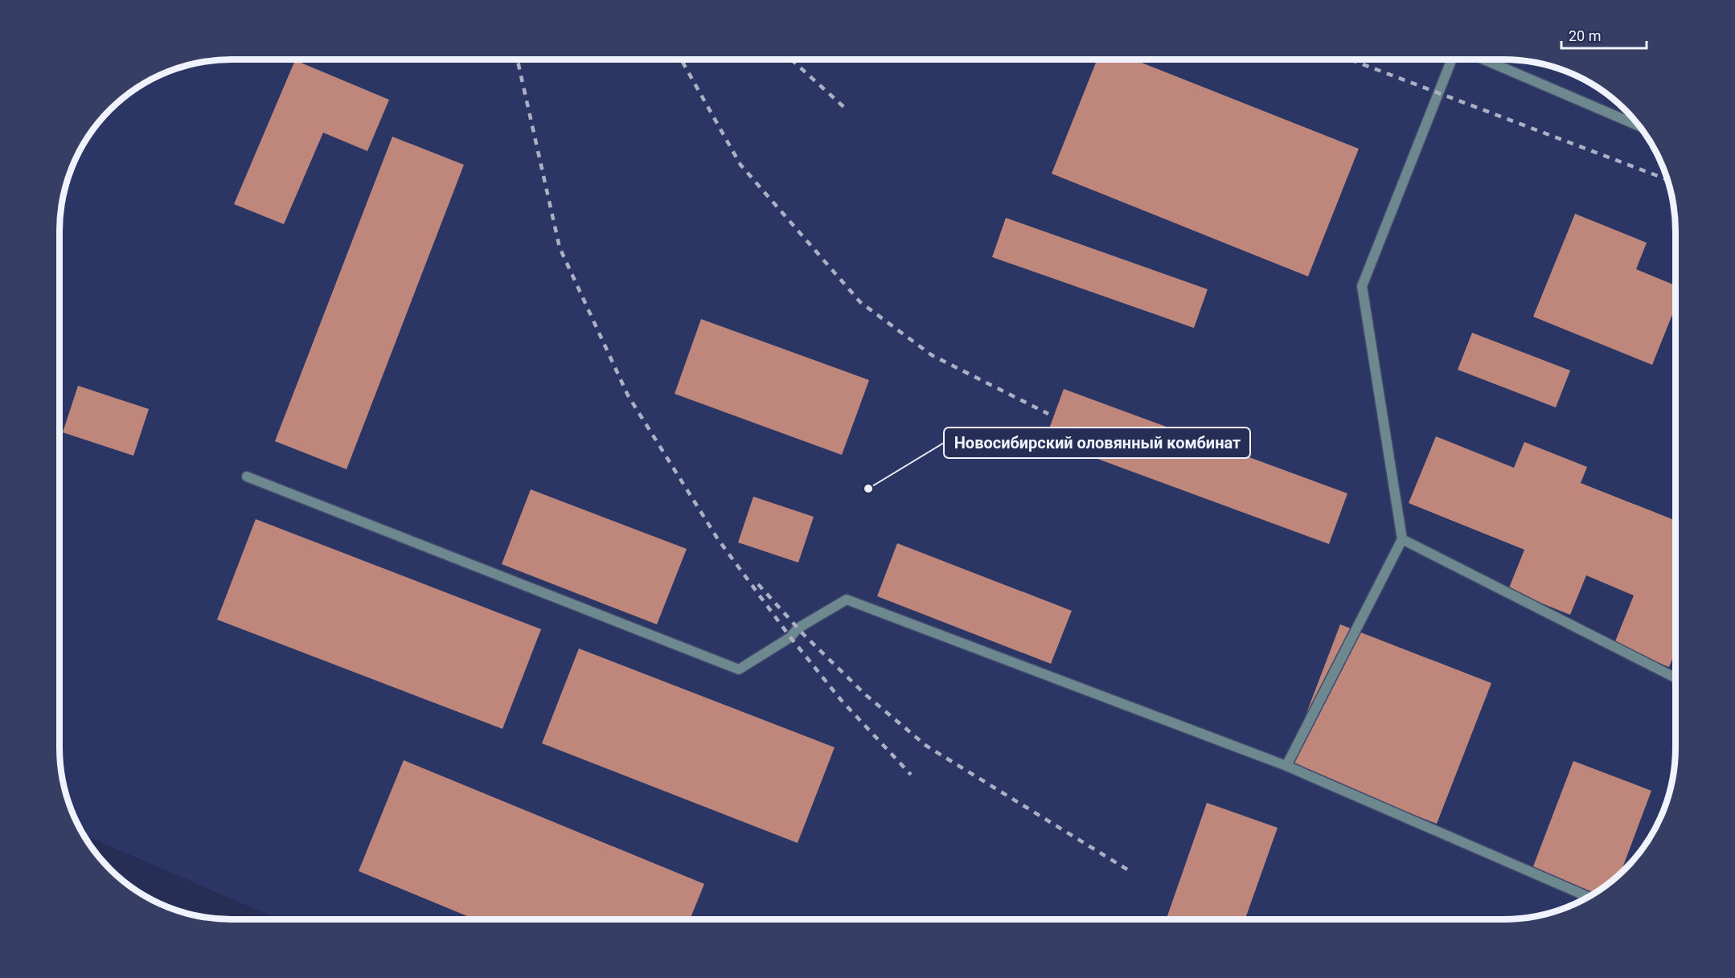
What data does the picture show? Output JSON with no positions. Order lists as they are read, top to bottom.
{
  "places": ["Новосибирский оловянный комбинат"],
  "scale_bar": "20 m"
}
